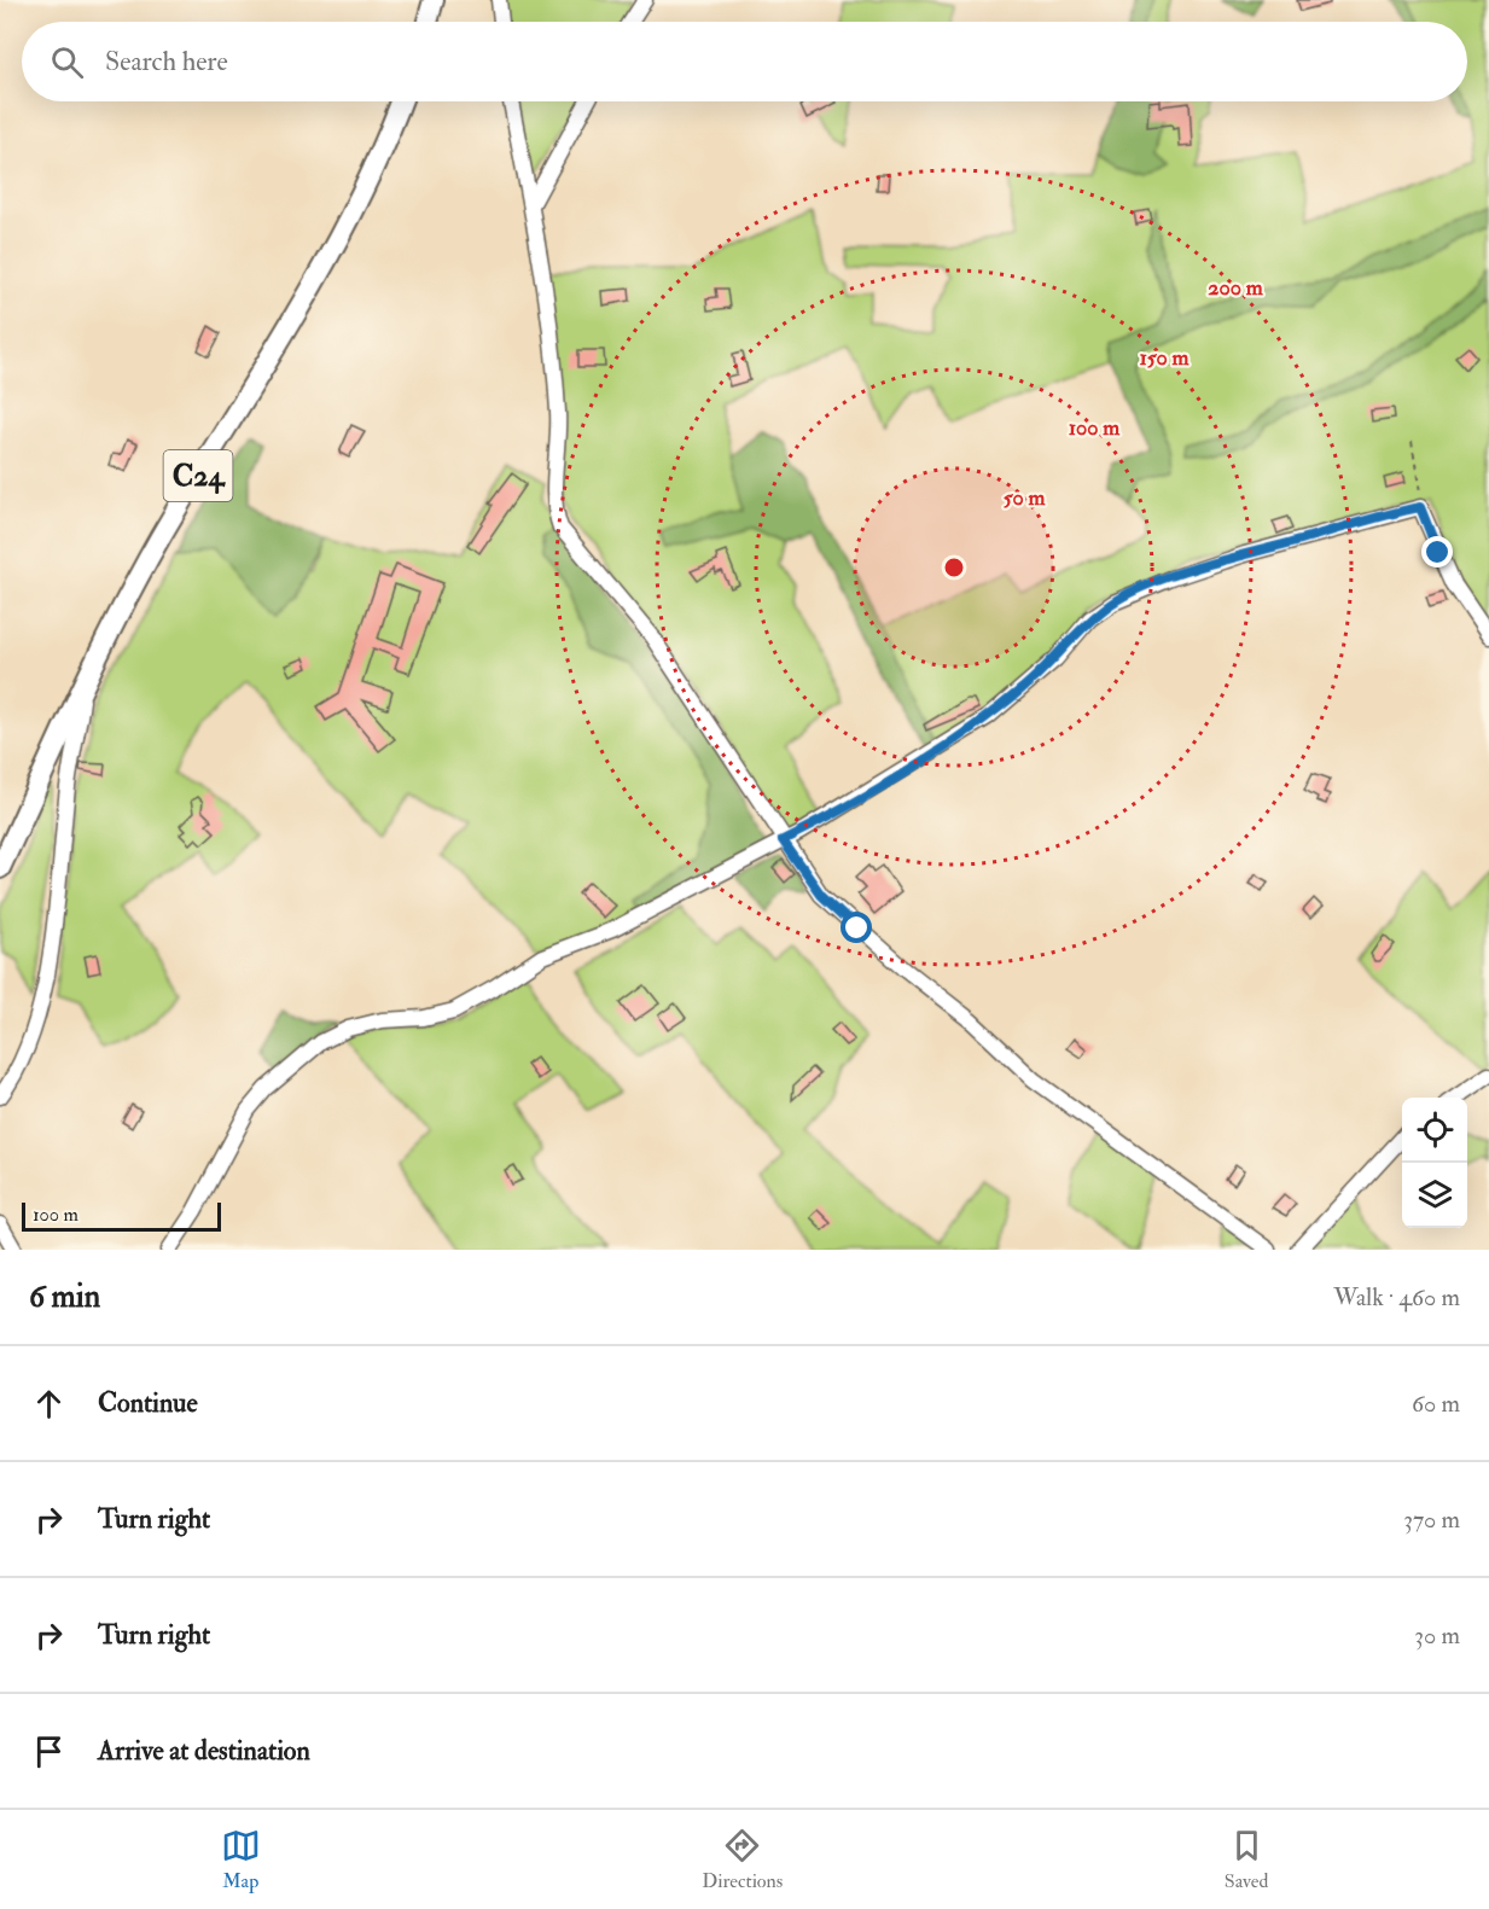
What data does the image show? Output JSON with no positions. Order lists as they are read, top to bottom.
{
  "streets": {
    "main road": ["C24"]
  },
  "scale_bar": "100 m",
  "page": {
    "search": "Search here",
    "scale": "100 m",
    "heading": ["6 min", "Walk · 460 m"],
    "list": [
      ["Continue", "60 m"],
      ["Turn right", "370 m"],
      ["Turn right", "30 m"],
      "Arrive at destination"
    ],
    "nav": ["Map", "Directions", "Saved"]
  },
  "rings": [
    "200 m",
    "150 m",
    "100 m",
    "50 m"
  ]
}
